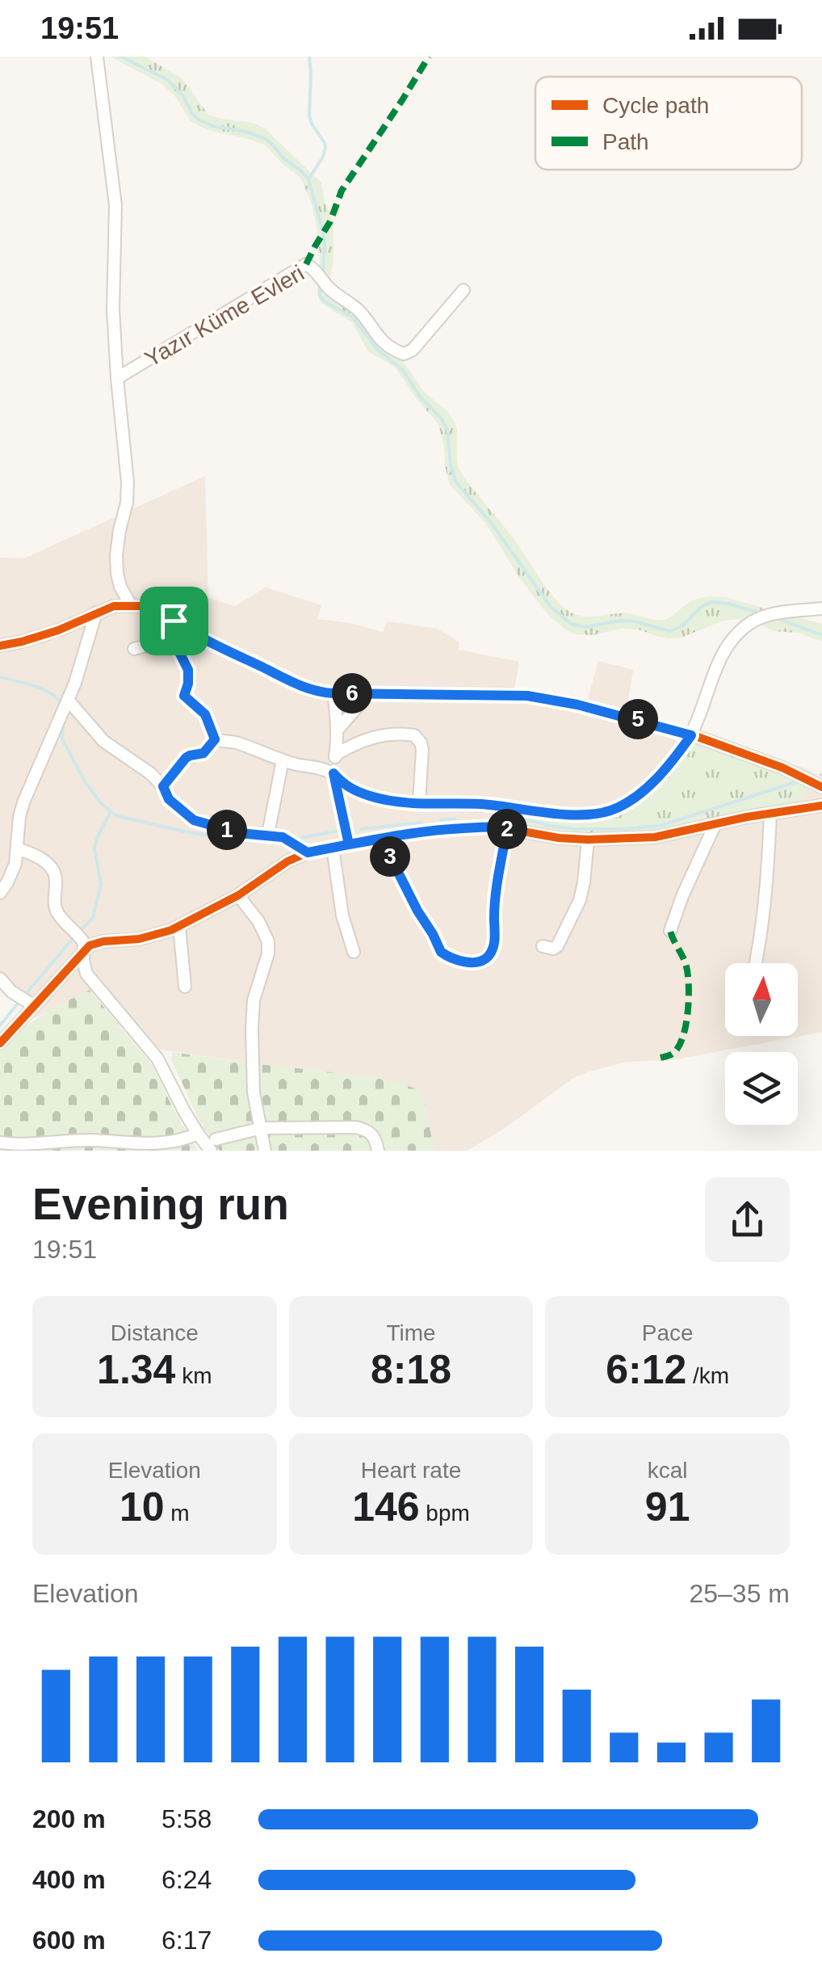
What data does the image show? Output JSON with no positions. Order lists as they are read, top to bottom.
{
  "streets": {
    "street": ["Yazır Küme Evleri"]
  },
  "legend": ["Cycle path", "Path"],
  "north": "top",
  "page": {
    "status": "19:51",
    "pins": [
      "6",
      "5",
      "2",
      "1",
      "3"
    ],
    "heading": ["Evening run", "19:51"],
    "stats": [
      ["Distance", "1.34 km"],
      ["Time", "8:18"],
      ["Pace", "6:12 /km"],
      ["Elevation", "10 m"],
      ["Heart rate", "146 bpm"],
      ["kcal", "91"]
    ],
    "chart": ["Elevation", "25–35 m"],
    "list": [
      {
        "name": "200 m",
        "note": "5:58"
      },
      {
        "name": "400 m",
        "note": "6:24"
      },
      {
        "name": "600 m",
        "note": "6:17"
      }
    ]
  }
}
